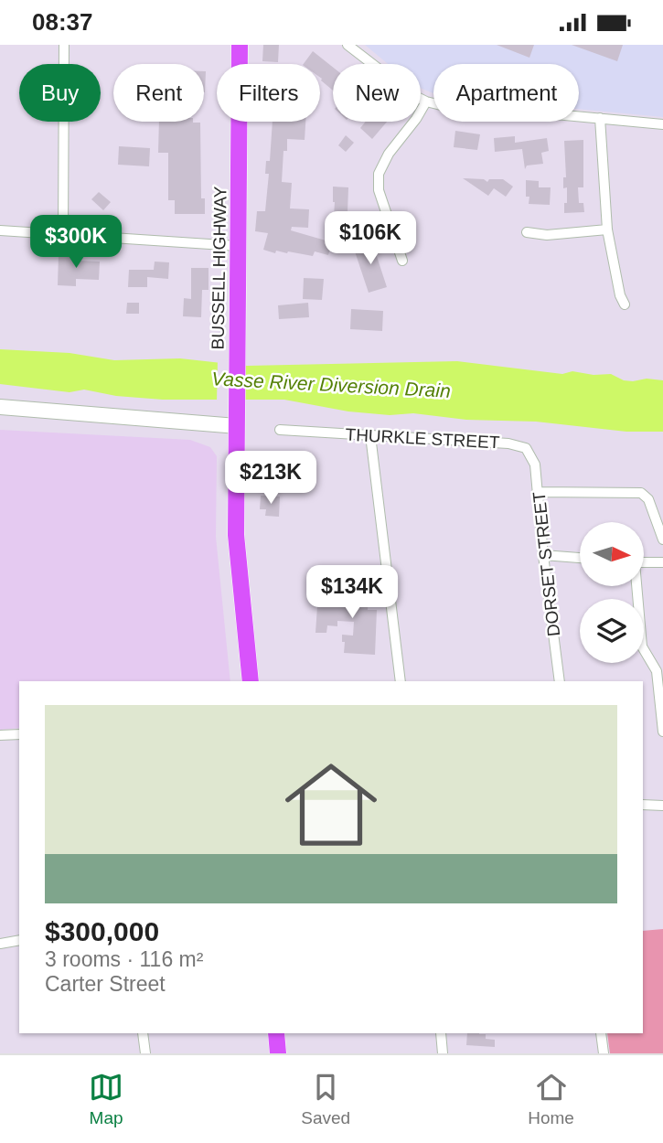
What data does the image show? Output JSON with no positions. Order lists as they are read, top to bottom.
{
  "streets": {
    "main road": ["BUSSELL HIGHWAY"],
    "street": ["THURKLE STREET", "DORSET STREET"]
  },
  "crossings": [
    ["THURKLE STREET", "DORSET STREET"]
  ],
  "water": ["Vasse River Diversion Drain"],
  "north": "right",
  "page": {
    "status": "08:37",
    "chip": [
      "Buy",
      "Rent",
      "Filters",
      "New",
      "Apartment"
    ],
    "price": [
      "$106K",
      "$300K",
      "$213K",
      "$134K"
    ],
    "list": [
      {
        "name": "$300,000",
        "note": "3 rooms · 116 m² · Carter Street"
      }
    ],
    "tabs": ["Map", "Saved", "Home"]
  }
}
